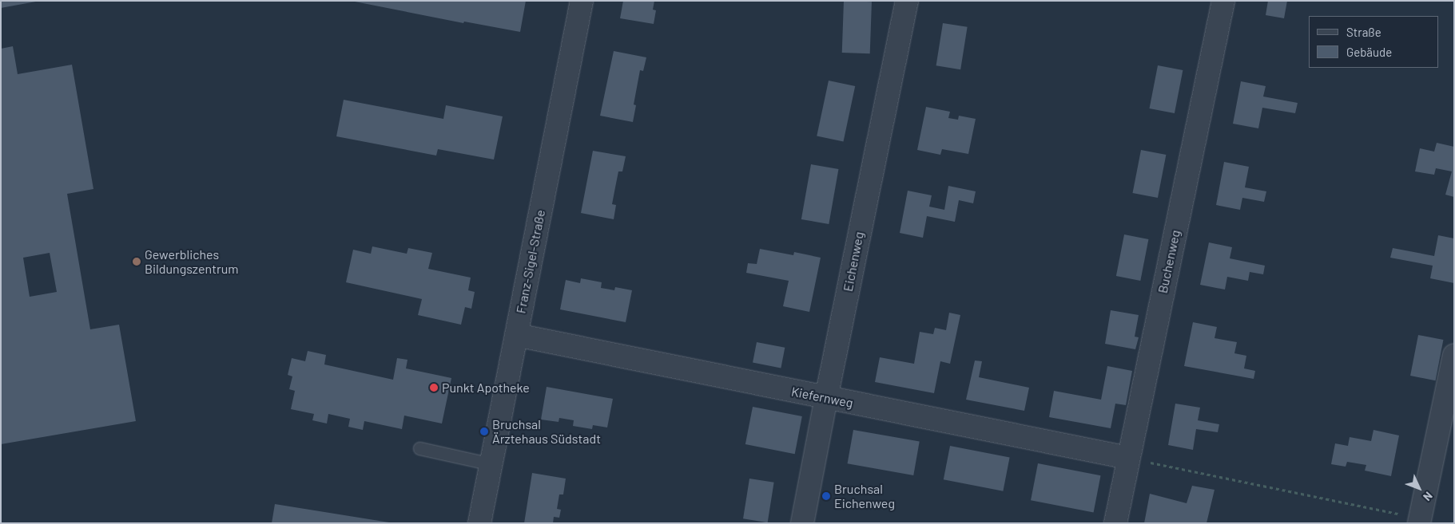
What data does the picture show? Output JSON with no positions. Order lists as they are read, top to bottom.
{
  "streets": {
    "street": [
      "Franz-Sigel-Straße",
      "Eichenweg",
      "Buchenweg",
      "Kiefernweg"
    ]
  },
  "crossings": [
    ["Franz-Sigel-Straße", "Kiefernweg"],
    ["Eichenweg", "Kiefernweg"],
    ["Buchenweg", "Kiefernweg"]
  ],
  "places": [
    "Gewerbliches Bildungszentrum",
    "Punkt Apotheke",
    "Bruchsal Ärztehaus Südstadt",
    "Bruchsal Eichenweg"
  ],
  "legend": ["Straße", "Gebäude"],
  "north": "bottom right"
}
